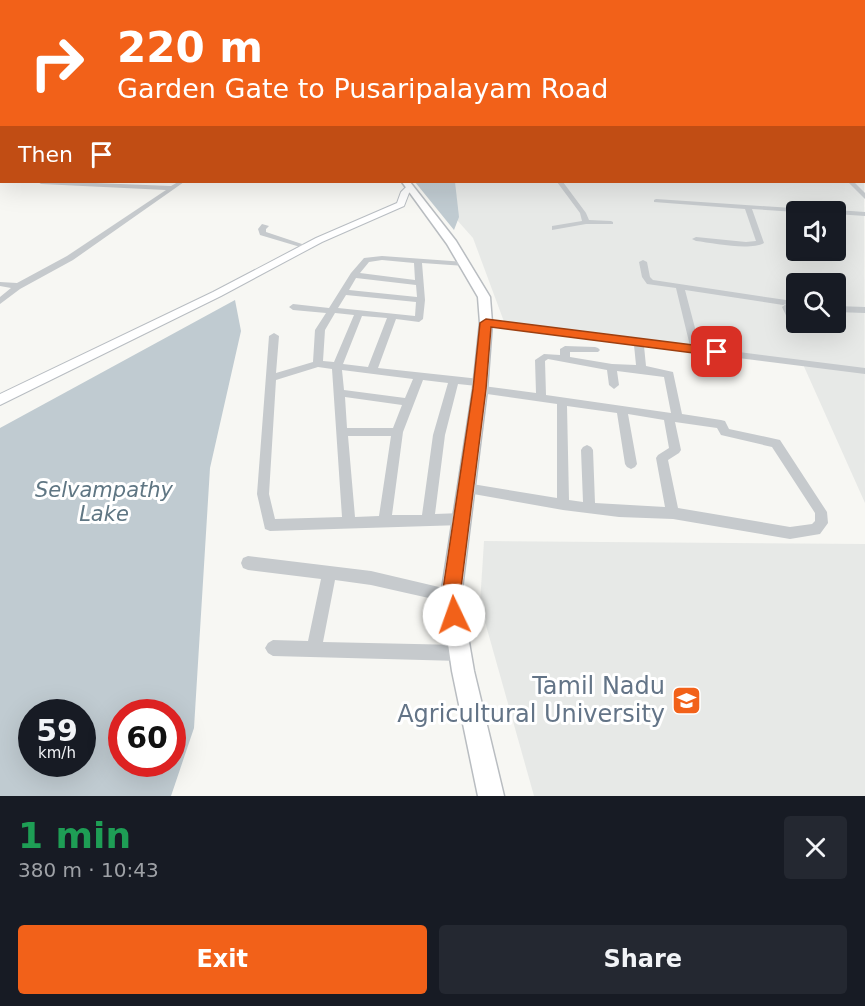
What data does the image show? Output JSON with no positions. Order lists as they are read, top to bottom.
{
  "water": ["Selvampathy Lake"],
  "places": {
    "school or university": ["Tamil Nadu Agricultural University"]
  },
  "page": {
    "turn": ["220 m", "Garden Gate to Pusaripalayam Road"],
    "then": "Then",
    "speed": "59 km/h",
    "limit": "60",
    "heading": ["1 min", "380 m · 10:43"],
    "buttons": ["Exit", "Share"]
  }
}
